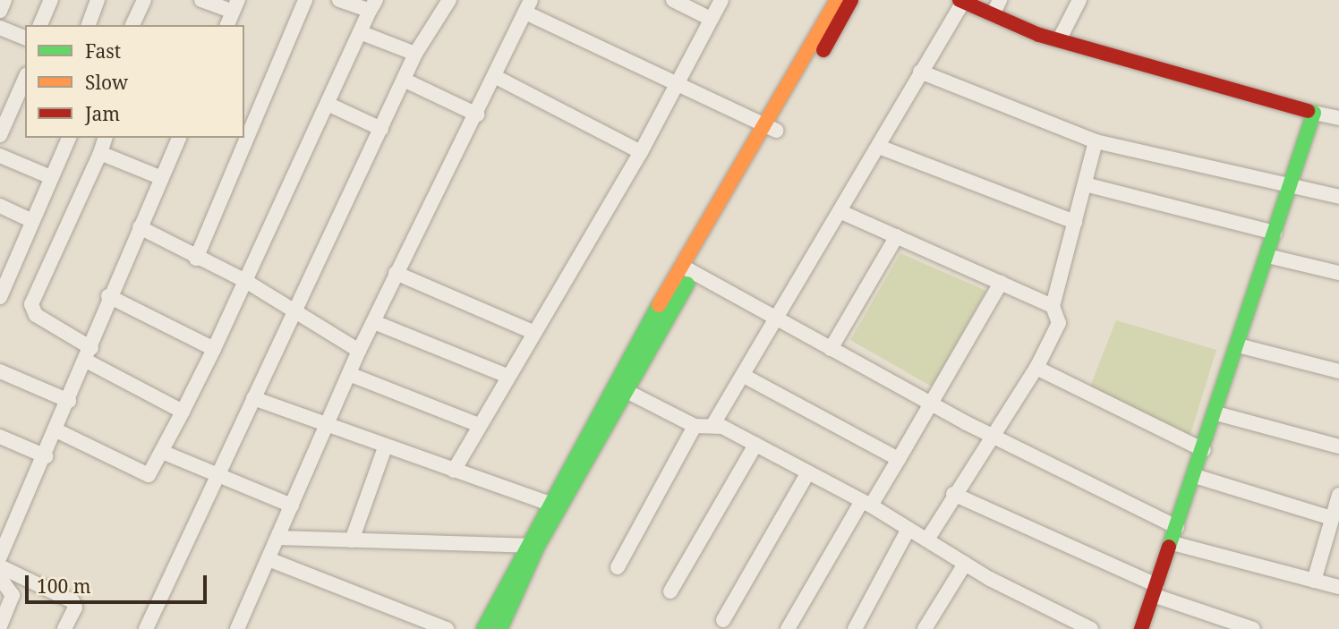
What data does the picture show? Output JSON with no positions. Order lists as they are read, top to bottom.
{
  "legend": ["Fast", "Slow", "Jam"],
  "scale_bar": "100 m"
}
